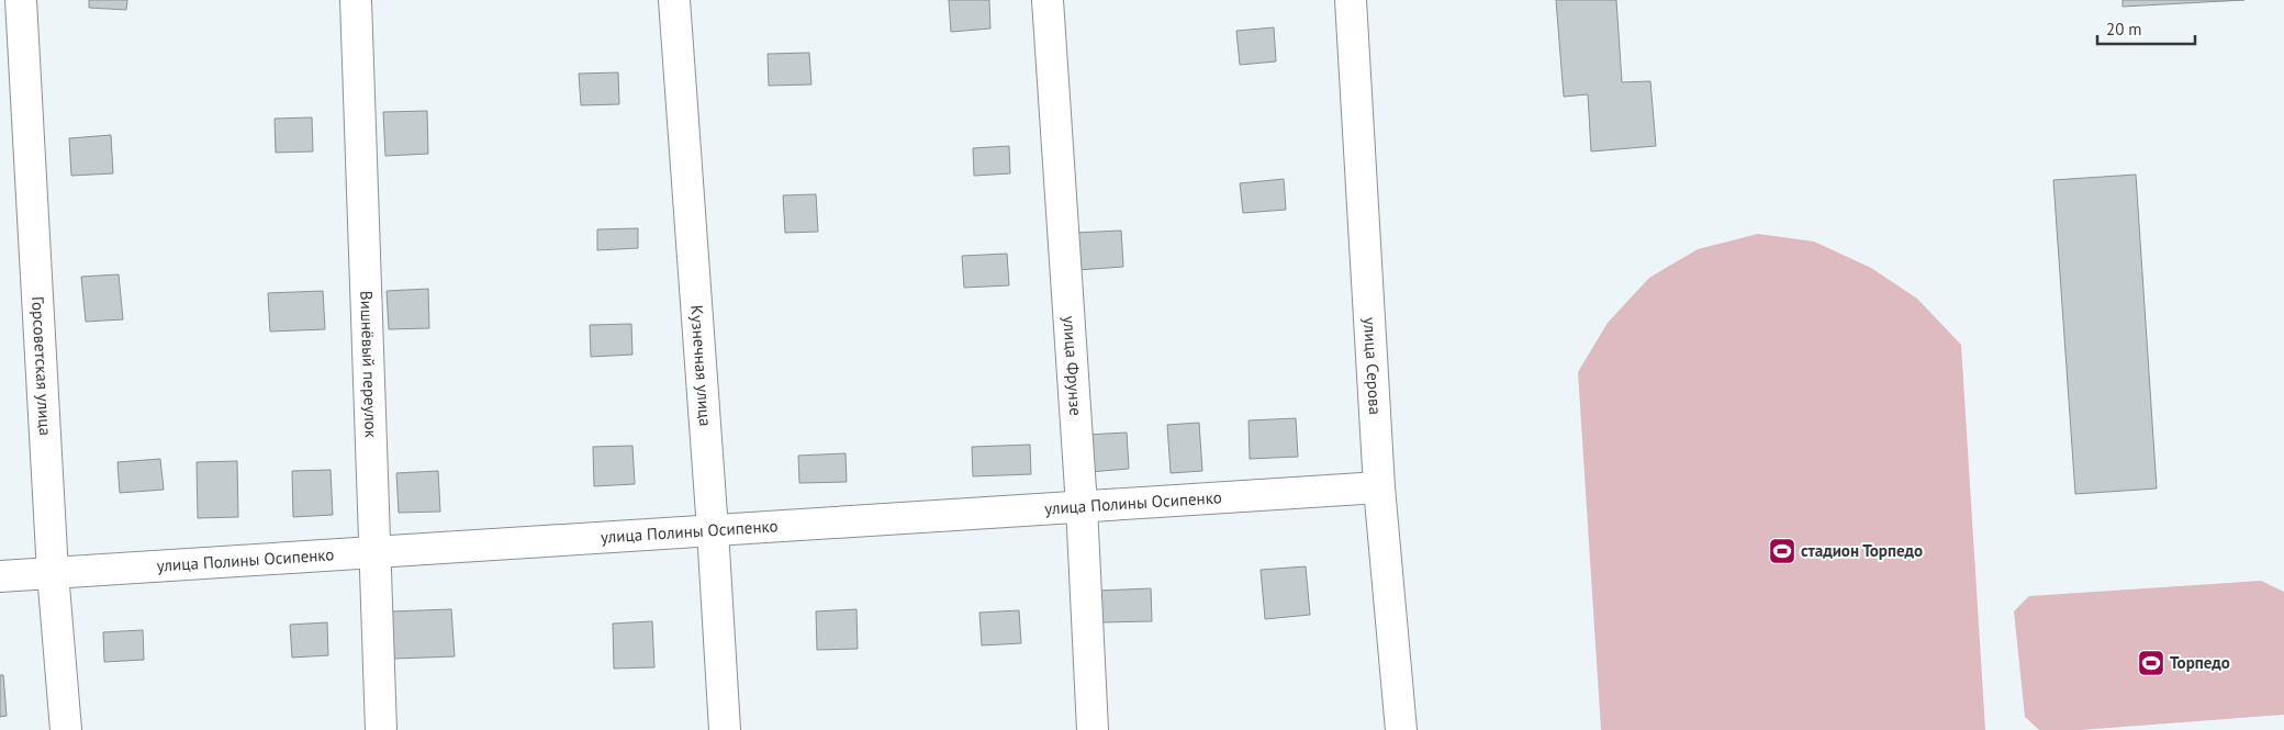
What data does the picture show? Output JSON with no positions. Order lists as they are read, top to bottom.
{
  "streets": {
    "street": [
      "Кузнечная улица",
      "улица Фрунзе",
      "Горсоветская улица",
      "Вишнёвый переулок",
      "улица Серова",
      "улица Полины Осипенко"
    ]
  },
  "crossings": [
    ["Кузнечная улица", "улица Полины Осипенко"],
    ["улица Фрунзе", "улица Полины Осипенко"],
    ["Горсоветская улица", "улица Полины Осипенко"],
    ["Вишнёвый переулок", "улица Полины Осипенко"],
    ["улица Серова", "улица Полины Осипенко"]
  ],
  "places": {
    "sports": ["стадион Торпедо", "Торпедо"]
  },
  "scale_bar": "20 m"
}
